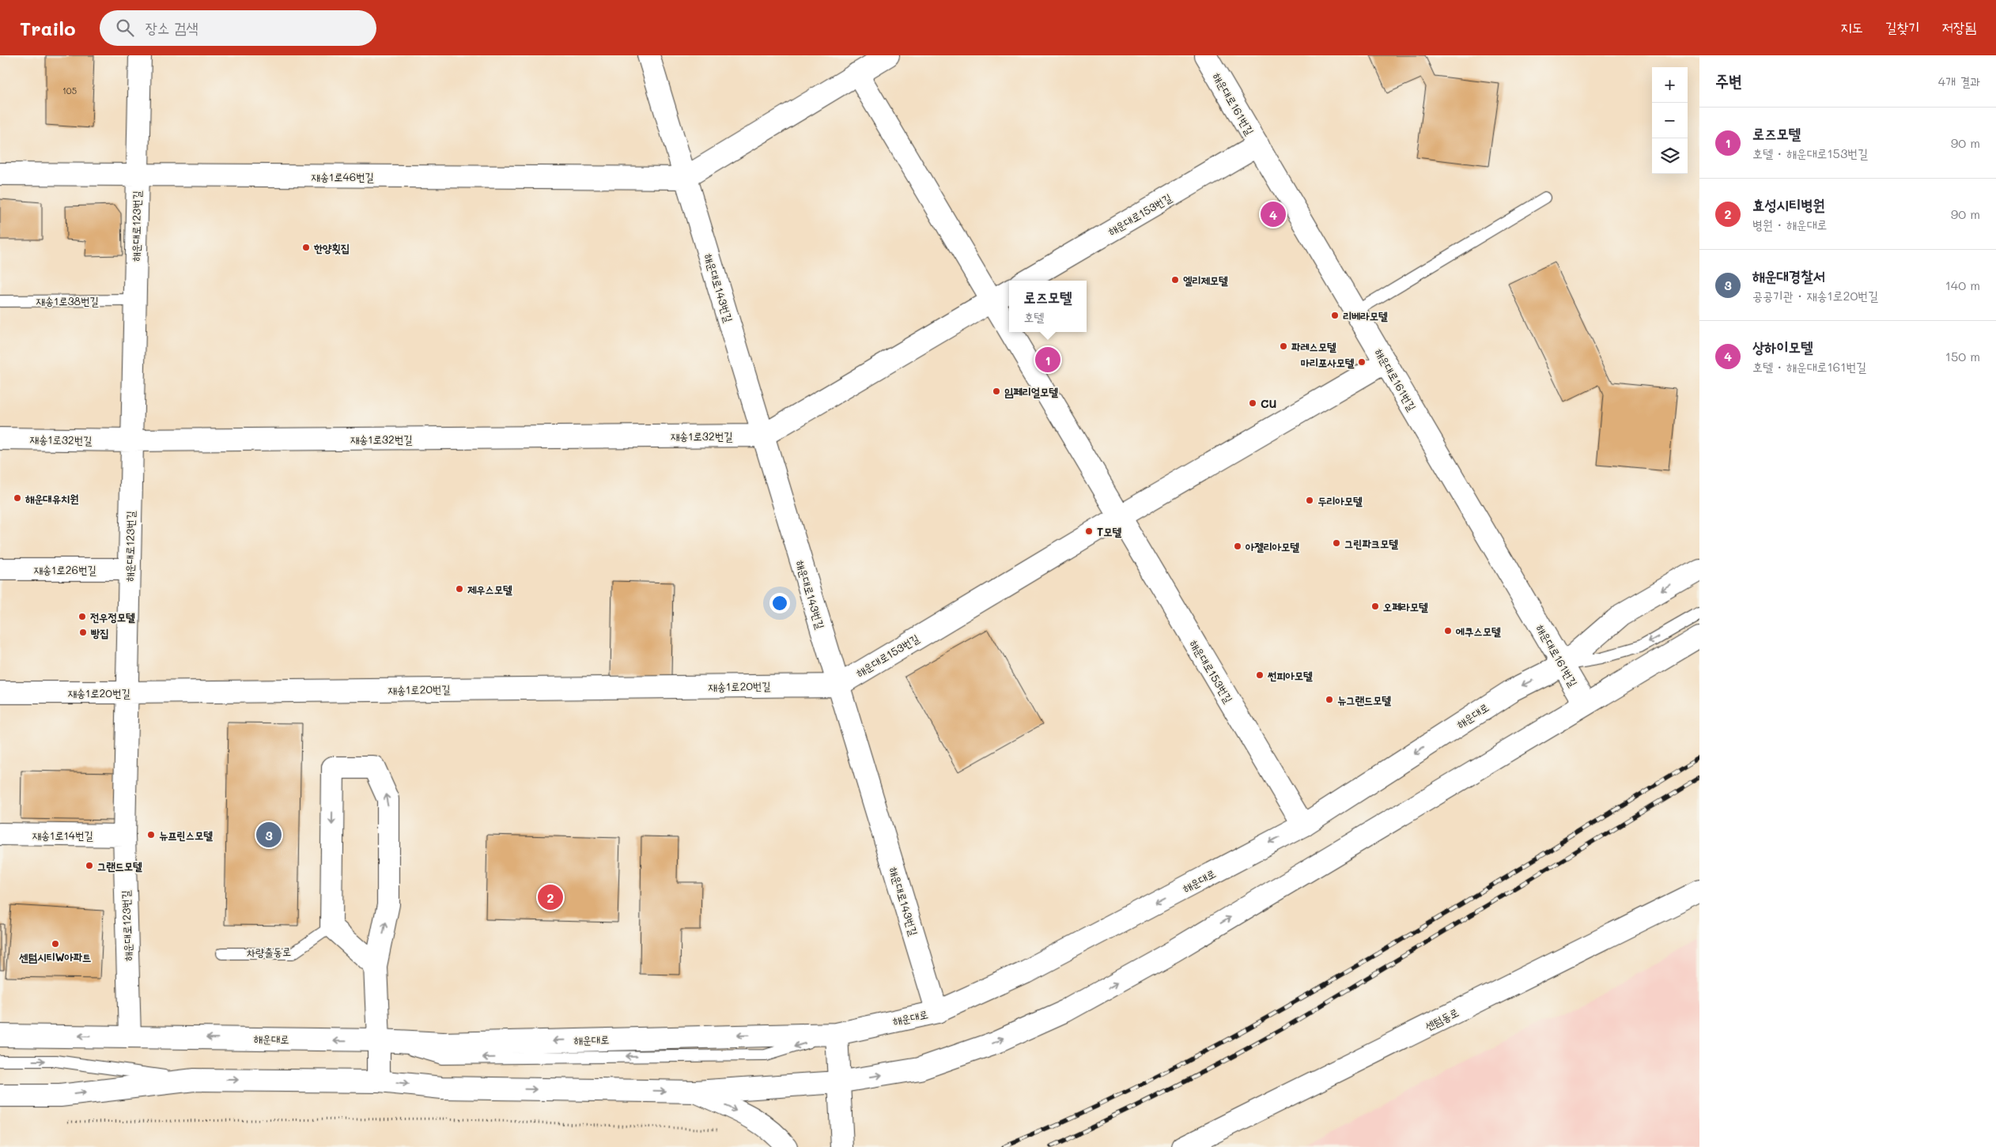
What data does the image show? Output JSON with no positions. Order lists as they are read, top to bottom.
{
  "streets": {
    "street": [
      "해운대로161번길",
      "재송1로46번길",
      "해운대로153번길",
      "해운대로123번길",
      "해운대로143번길",
      "재송1로32번길",
      "재송1로26번길",
      "재송1로20번길",
      "해운대로",
      "재송1로14번길",
      "센텀동로"
    ],
    "lane": ["재송1로38번길", "차량출동로"]
  },
  "crossings": [
    ["해운대로161번길", "해운대로153번길"],
    ["해운대로161번길", "해운대로"],
    ["재송1로46번길", "해운대로123번길"],
    ["재송1로46번길", "해운대로143번길"],
    ["해운대로153번길", "해운대로143번길"],
    ["해운대로153번길", "재송1로20번길"],
    ["해운대로153번길", "해운대로"],
    ["해운대로123번길", "재송1로38번길"],
    ["해운대로123번길", "재송1로32번길"],
    ["해운대로123번길", "재송1로26번길"],
    ["해운대로123번길", "재송1로20번길"],
    ["해운대로123번길", "해운대로"],
    ["해운대로123번길", "재송1로14번길"],
    ["해운대로143번길", "재송1로32번길"],
    ["해운대로143번길", "재송1로20번길"],
    ["해운대로143번길", "해운대로"]
  ],
  "places": [
    "한양횟집",
    "엘리제모텔",
    "리베라모텔",
    "파레스모텔",
    "마리포사모텔",
    "임페리얼모텔",
    "CU",
    "해운대유치원",
    "두리아모텔",
    "T모텔",
    "그린파크모텔",
    "아젤리아모텔",
    "제우스모텔",
    "오페라모텔",
    "전우정모텔",
    "에쿠스모텔",
    "빵집",
    "썬피아모텔",
    "뉴그랜드모텔",
    "뉴프린스모텔",
    "그랜드모텔",
    "센텀시티W아파트"
  ],
  "house_numbers": ["105"],
  "page": {
    "header": "Trailo",
    "search": "장소 검색",
    "nav": ["지도", "길찾기", "저장됨"],
    "heading": ["주변", "4개 결과"],
    "map_buttons": ["+", "−"],
    "list": [
      {
        "mark": "1",
        "name": "로즈모텔",
        "note": "호텔 · 해운대로153번길",
        "value": "90 m"
      },
      {
        "mark": "2",
        "name": "효성시티병원",
        "note": "병원 · 해운대로",
        "value": "90 m"
      },
      {
        "mark": "3",
        "name": "해운대경찰서",
        "note": "공공기관 · 재송1로20번길",
        "value": "140 m"
      },
      {
        "mark": "4",
        "name": "상하이모텔",
        "note": "호텔 · 해운대로161번길",
        "value": "150 m"
      }
    ],
    "pins": [
      "4",
      "1",
      "3",
      "2"
    ],
    "popup": ["로즈모텔", "호텔"]
  }
}
